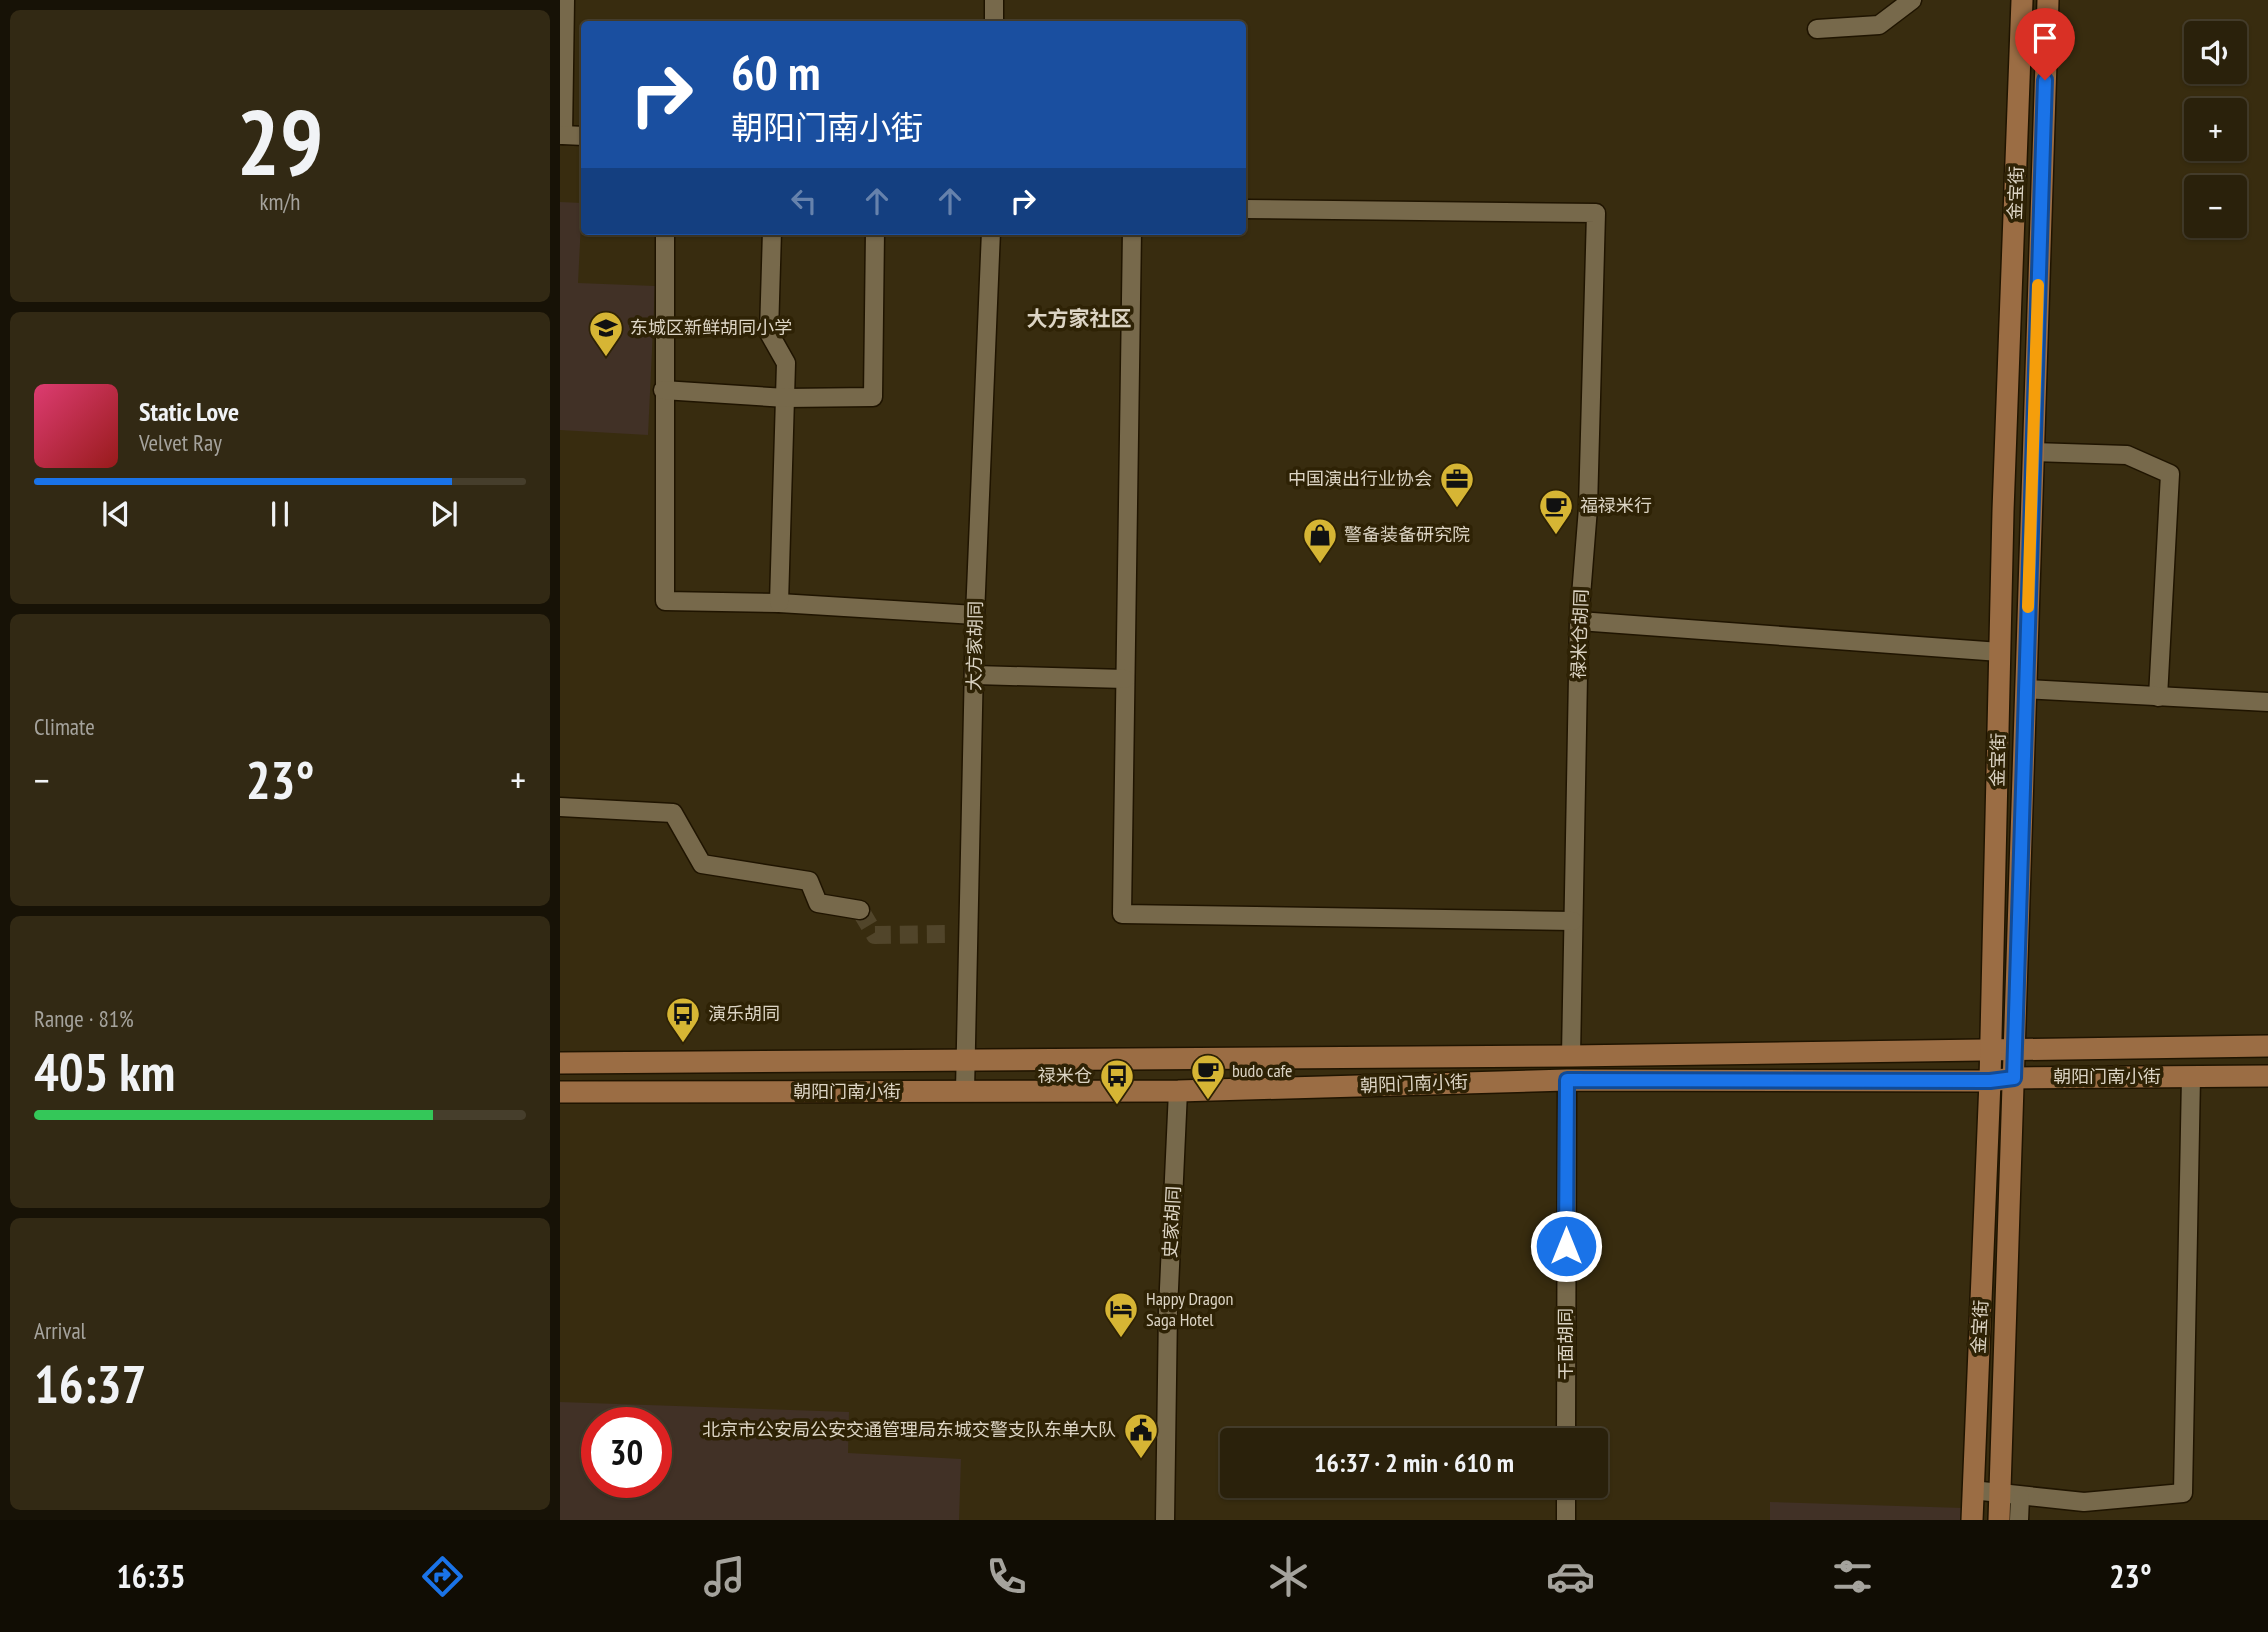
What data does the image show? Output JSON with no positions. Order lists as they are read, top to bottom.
{
  "streets": {
    "main road": ["金宝街", "朝阳门南小街"],
    "street": [
      "禄米仓胡同",
      "大方家胡同",
      "史家胡同",
      "干面胡同"
    ]
  },
  "crossings": [
    ["金宝街", "朝阳门南小街"],
    ["禄米仓胡同", "朝阳门南小街"],
    ["大方家胡同", "朝阳门南小街"],
    ["朝阳门南小街", "史家胡同"],
    ["朝阳门南小街", "干面胡同"]
  ],
  "districts": ["大方家社区"],
  "places": {
    "school or university": ["东城区新鲜胡同小学"],
    "office": ["中国演出行业协会"],
    "cafe": ["福禄米行", "budo cafe"],
    "shop": ["警备装备研究院"],
    "bus stop": ["演乐胡同", "禄米仓"],
    "hotel": ["Happy Dragon Saga Hotel"],
    "public building": ["北京市公安局公安交通管理局东城交警支队东单大队"]
  },
  "page": {
    "tile": [
      ["29", "km/h"],
      "Climate",
      ["Range · 81%", "405 km"],
      ["Arrival", "16:37"]
    ],
    "map_buttons": ["+", "−"],
    "turn": ["60 m", "朝阳门南小街"],
    "song": ["Static Love", "Velvet Ray"],
    "heat": ["−", "23°", "+"],
    "limit": "30",
    "trip": "16:37 · 2 min · 610 m",
    "tabs": ["16:35", "23°"]
  }
}
